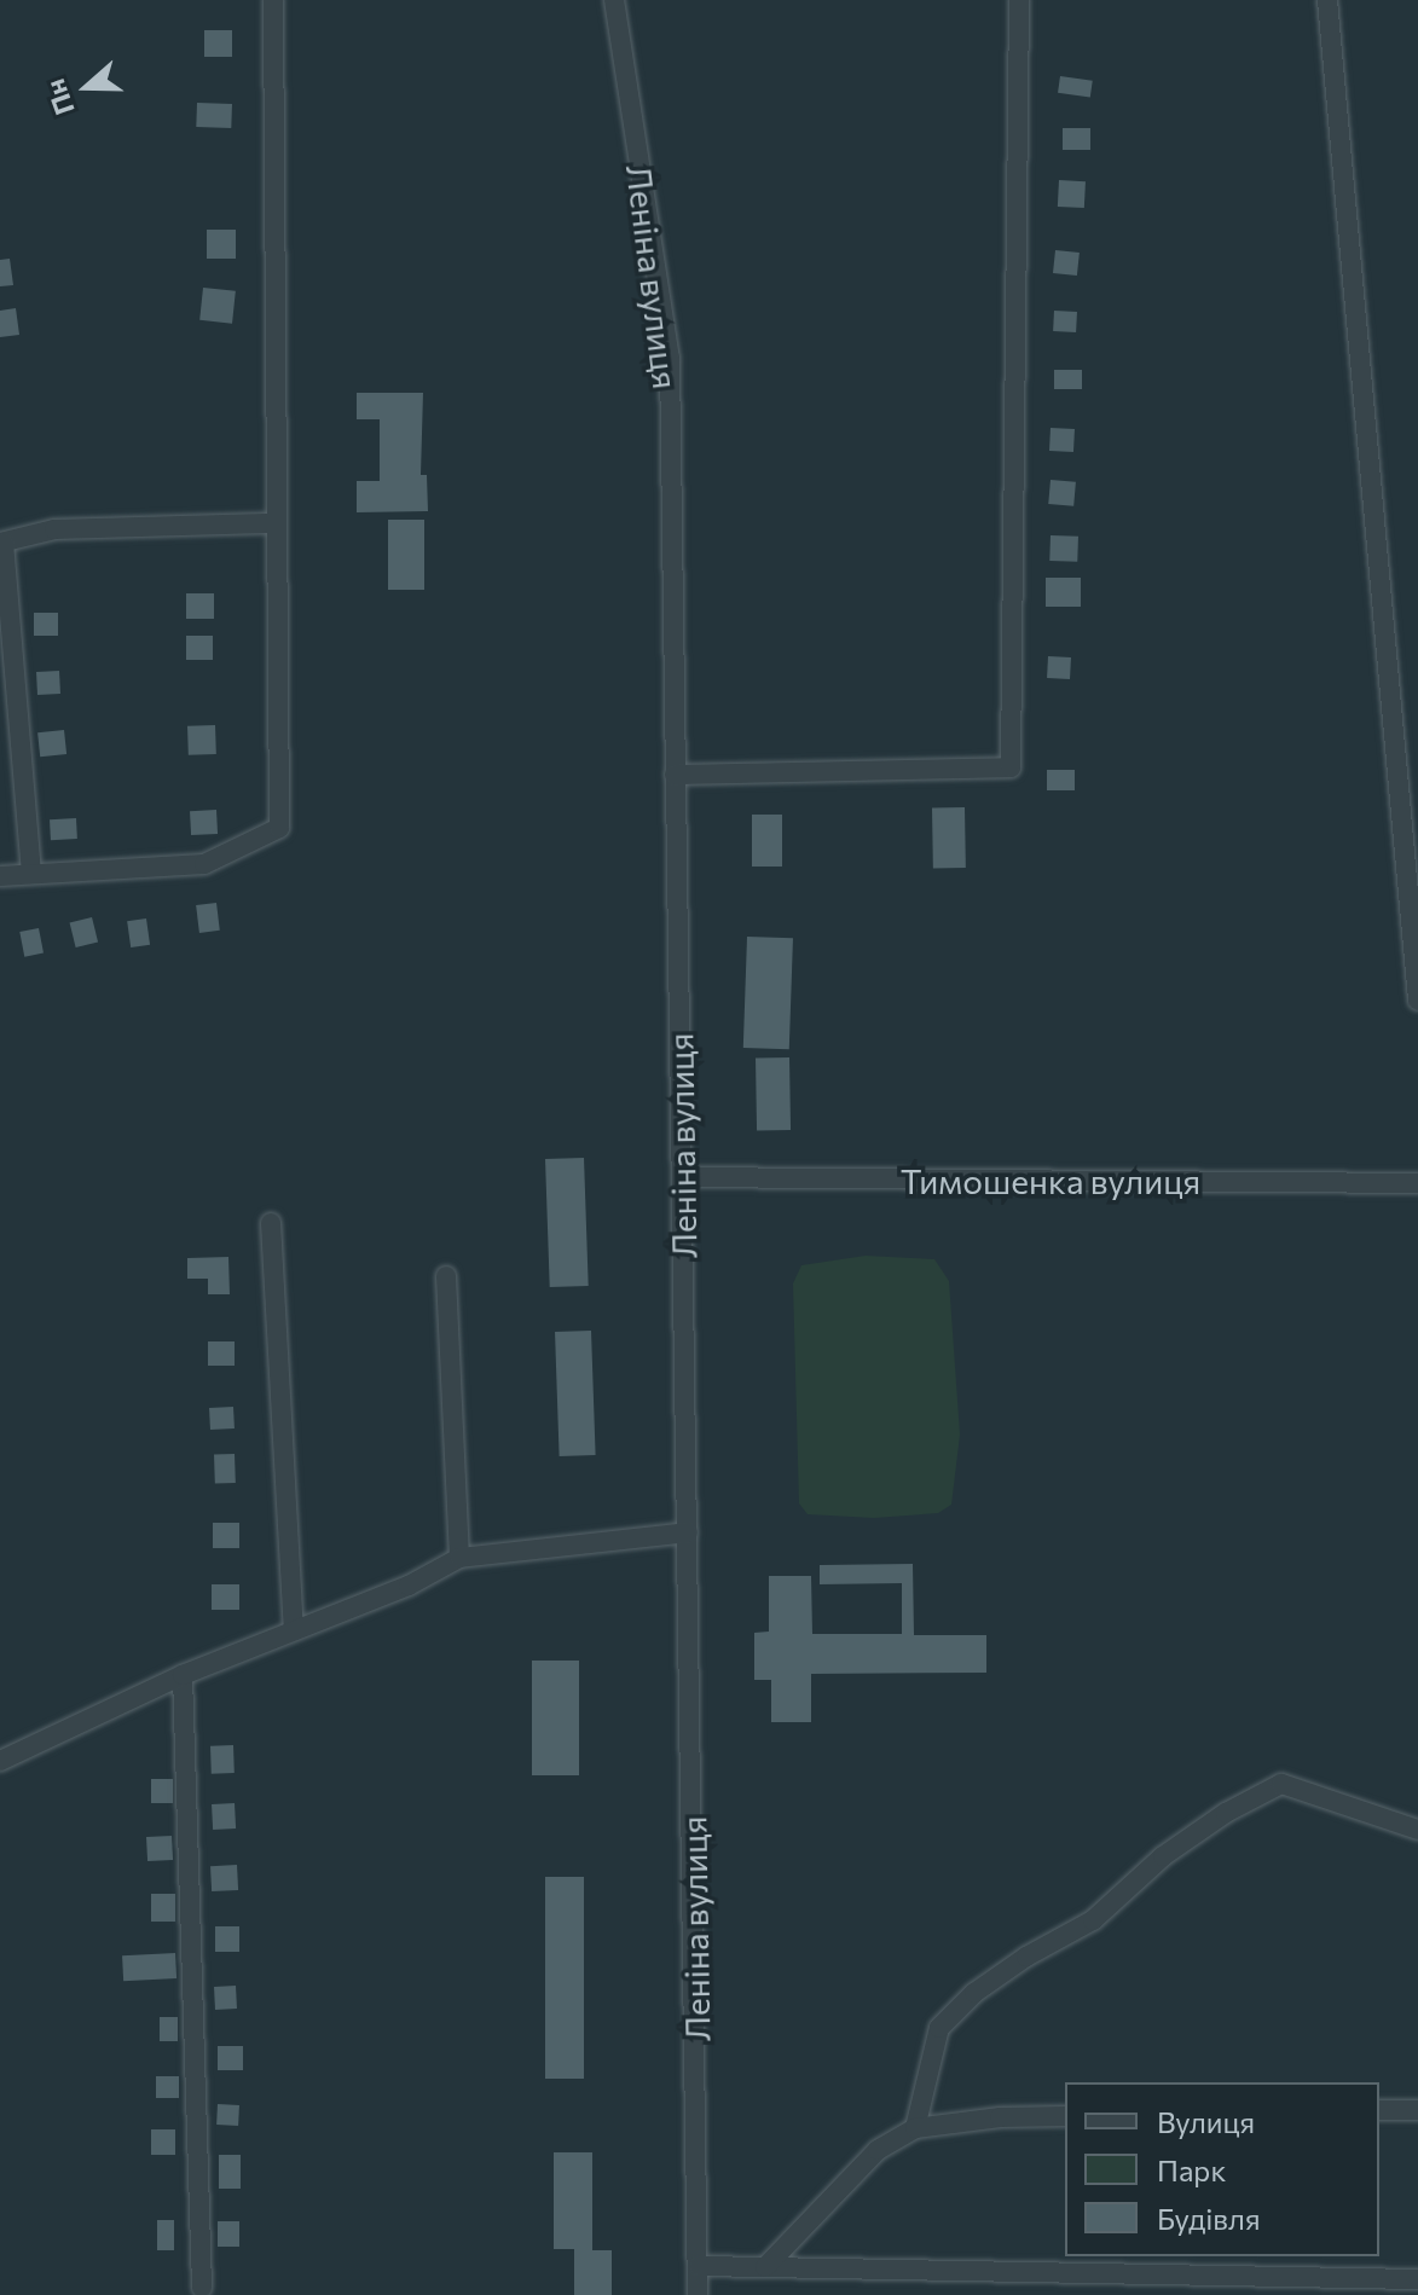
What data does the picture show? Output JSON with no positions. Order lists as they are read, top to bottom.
{
  "streets": {
    "street": ["Леніна вулиця", "Тимошенка вулиця"]
  },
  "crossings": [
    ["Леніна вулиця", "Тимошенка вулиця"]
  ],
  "legend": ["Вулиця", "Парк", "Будівля"],
  "north": "left"
}
